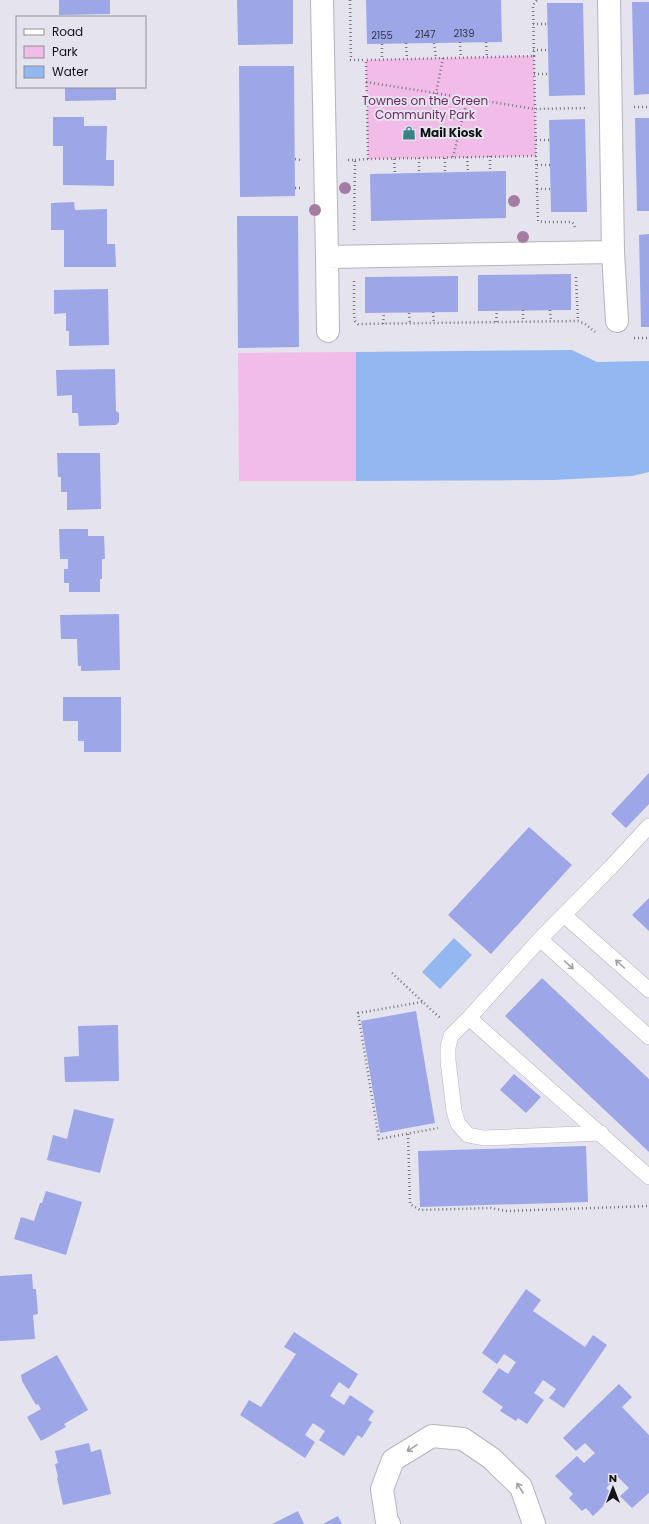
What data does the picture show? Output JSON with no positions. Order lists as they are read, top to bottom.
{
  "parks": ["Townes on the Green Community Park"],
  "places": {
    "shop": ["Mail Kiosk"]
  },
  "house_numbers": ["2139", "2147", "2155"],
  "legend": ["Road", "Park", "Water"],
  "north": "top"
}
